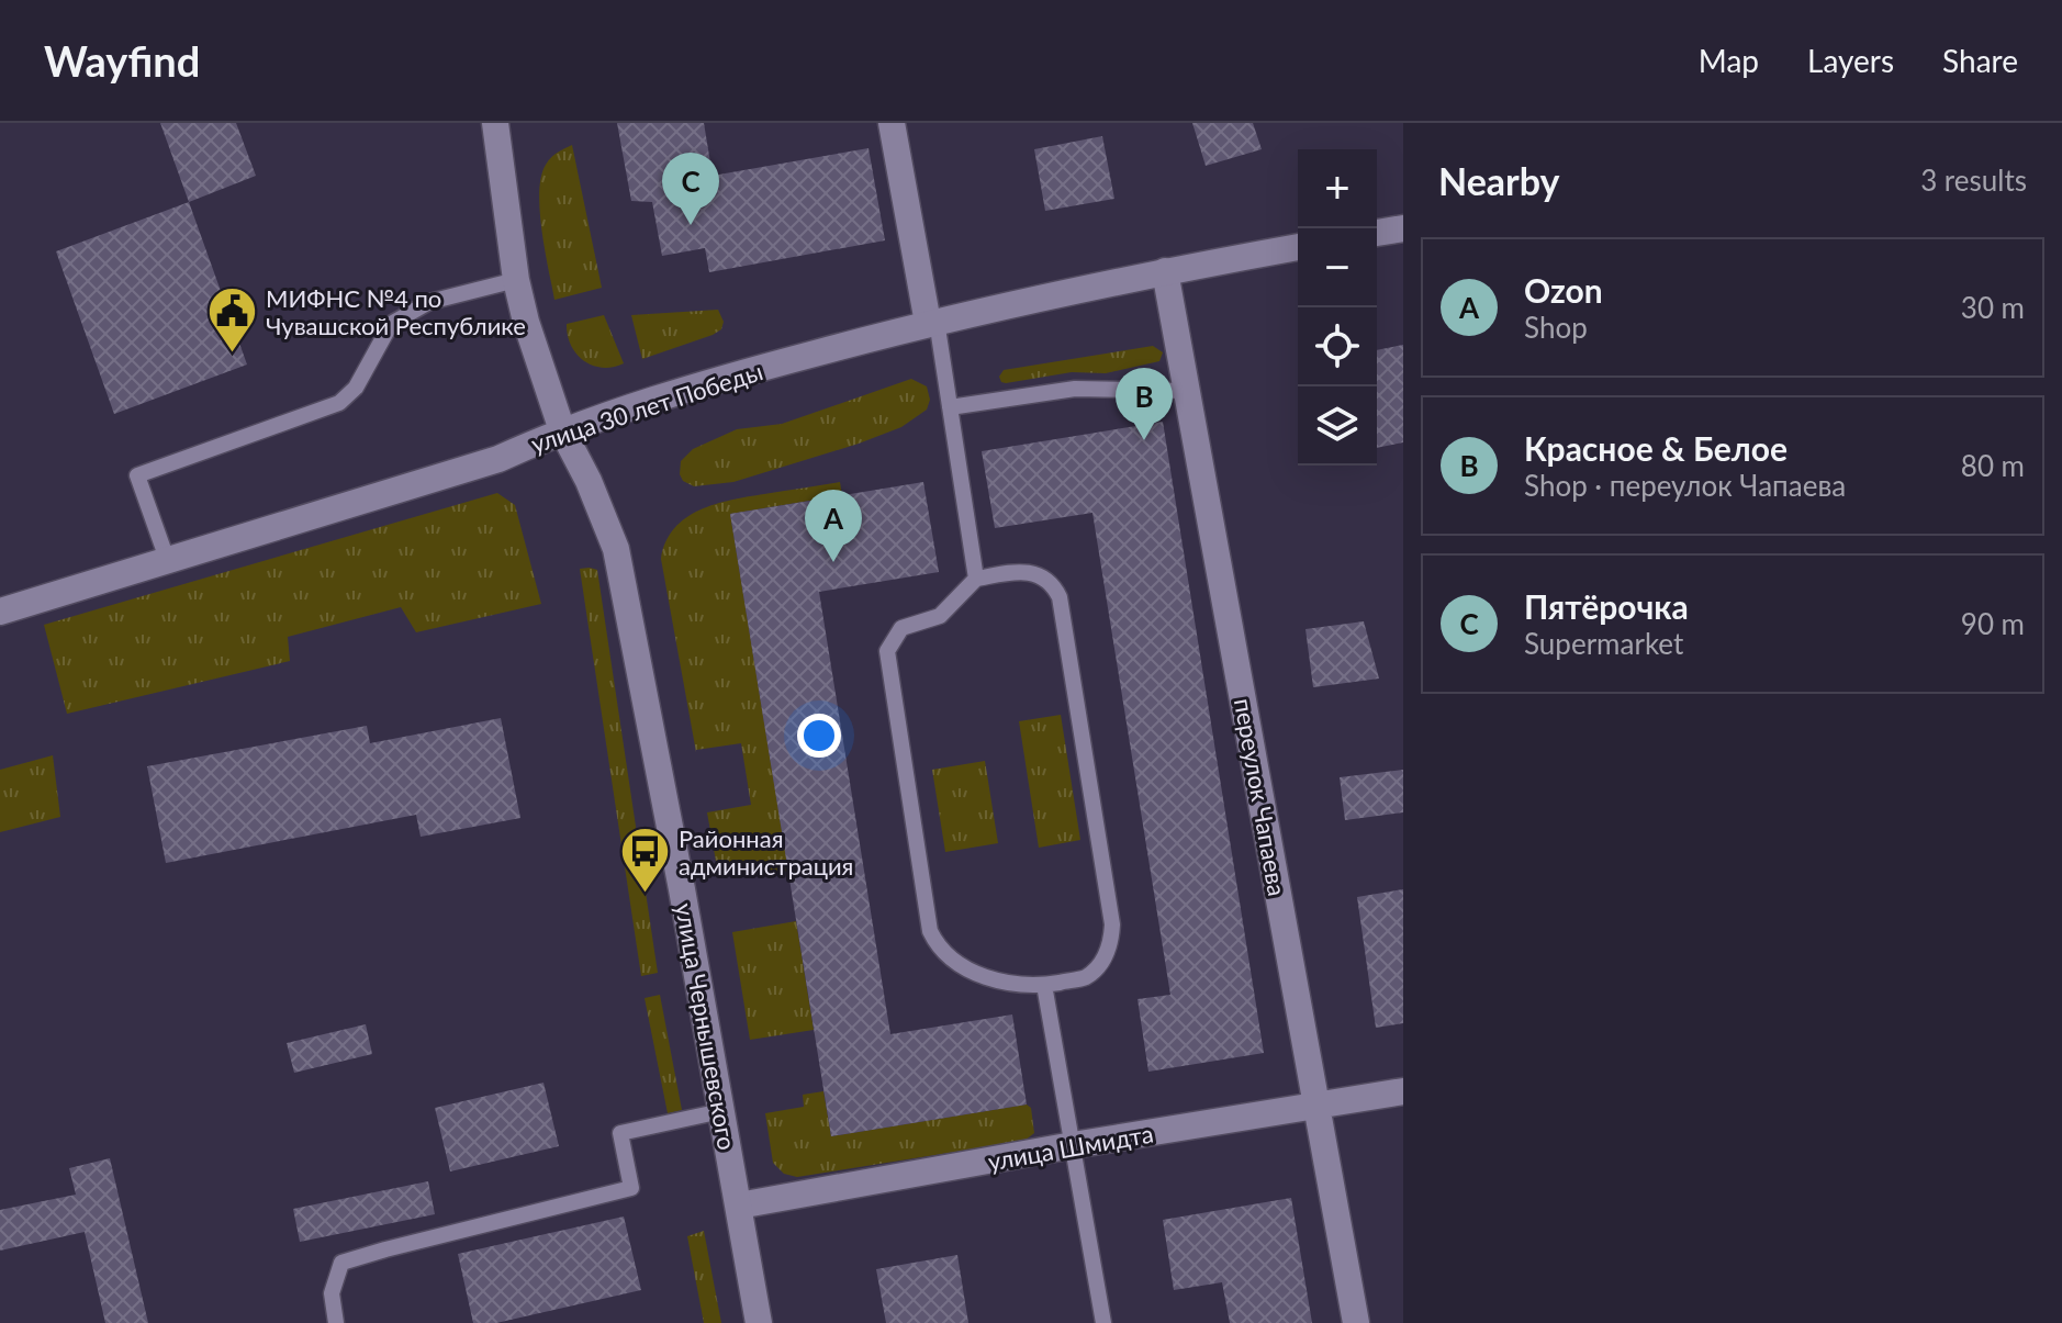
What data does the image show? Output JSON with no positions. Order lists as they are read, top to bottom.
{
  "streets": {
    "street": [
      "улица 30 лет Победы",
      "переулок Чапаева",
      "улица Чернышевского",
      "улица Шмидта"
    ]
  },
  "crossings": [
    ["улица 30 лет Победы", "переулок Чапаева"],
    ["улица 30 лет Победы", "улица Чернышевского"],
    ["переулок Чапаева", "улица Шмидта"],
    ["улица Чернышевского", "улица Шмидта"]
  ],
  "places": {
    "public building": ["МИФНС №4 по Чувашской Республике"],
    "bus stop": ["Районная администрация"]
  },
  "page": {
    "header": "Wayfind",
    "nav": ["Map", "Layers", "Share"],
    "heading": ["Nearby", "3 results"],
    "map_buttons": ["+", "−"],
    "pins": ["C", "B", "A"],
    "list": [
      {
        "mark": "A",
        "name": "Ozon",
        "note": "Shop",
        "value": "30 m"
      },
      {
        "mark": "B",
        "name": "Красное & Белое",
        "note": "Shop · переулок Чапаева",
        "value": "80 m"
      },
      {
        "mark": "C",
        "name": "Пятёрочка",
        "note": "Supermarket",
        "value": "90 m"
      }
    ]
  }
}
